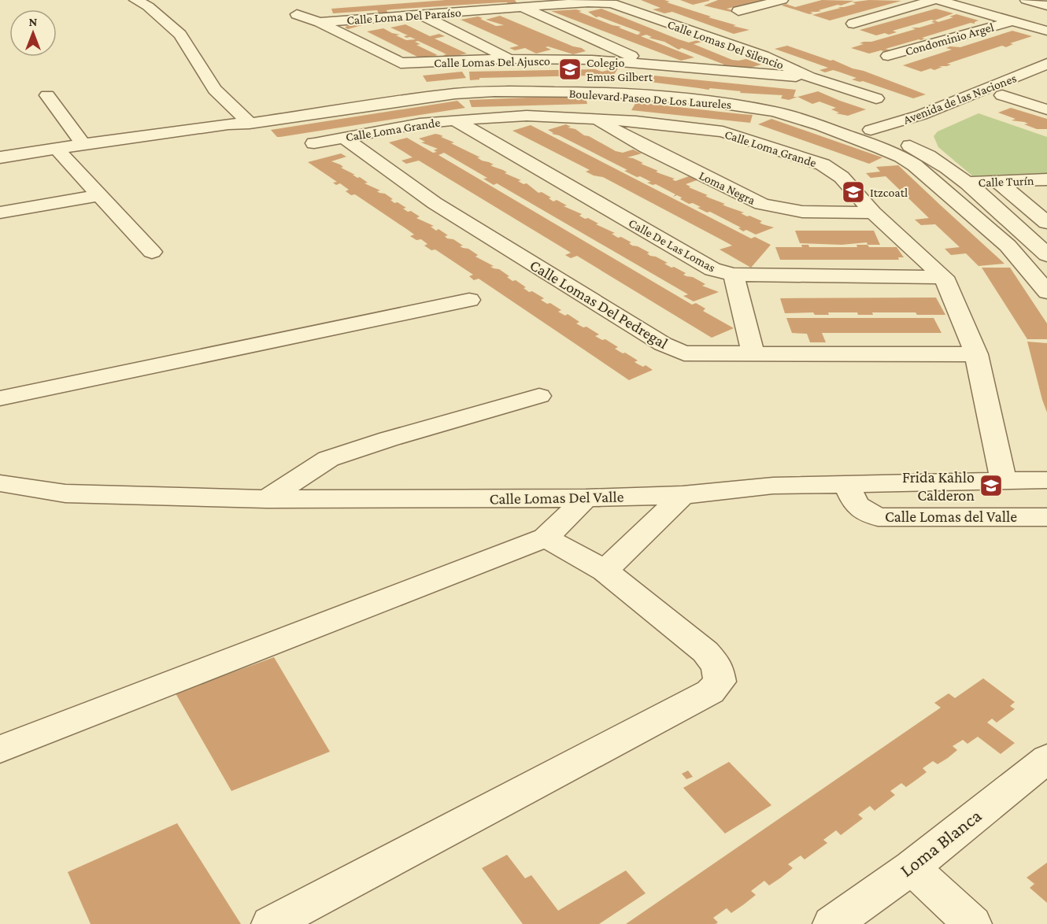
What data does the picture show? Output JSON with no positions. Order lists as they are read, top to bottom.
{
  "streets": {
    "street": [
      "Calle Loma Del Paraíso",
      "Condominio Argel",
      "Calle Lomas Del Silencio",
      "Calle Lomas Del Ajusco",
      "Boulevard Paseo De Los Laureles",
      "Avenida de las Naciones",
      "Calle Loma Grande",
      "Calle Turín",
      "Loma Negra",
      "Calle De Las Lomas",
      "Calle Lomas Del Pedregal",
      "Calle Lomas Del Valle",
      "Calle Lomas del Valle",
      "Loma Blanca"
    ]
  },
  "crossings": [
    ["Calle Loma Del Paraíso", "Calle Lomas Del Silencio"],
    ["Calle Loma Del Paraíso", "Calle Lomas Del Ajusco"],
    ["Calle Lomas Del Silencio", "Calle Lomas Del Ajusco"],
    ["Boulevard Paseo De Los Laureles", "Avenida de las Naciones"],
    ["Boulevard Paseo De Los Laureles", "Calle Turín"],
    ["Calle Loma Grande", "Loma Negra"],
    ["Calle Loma Grande", "Calle De Las Lomas"],
    ["Calle Loma Grande", "Calle Lomas Del Pedregal"],
    ["Calle Lomas Del Valle", "Calle Lomas del Valle"]
  ],
  "places": {
    "school or university": ["Colegio Emus Gilbert", "Itzcoatl", "Frida Kahlo Calderon"]
  },
  "north": "top"
}
